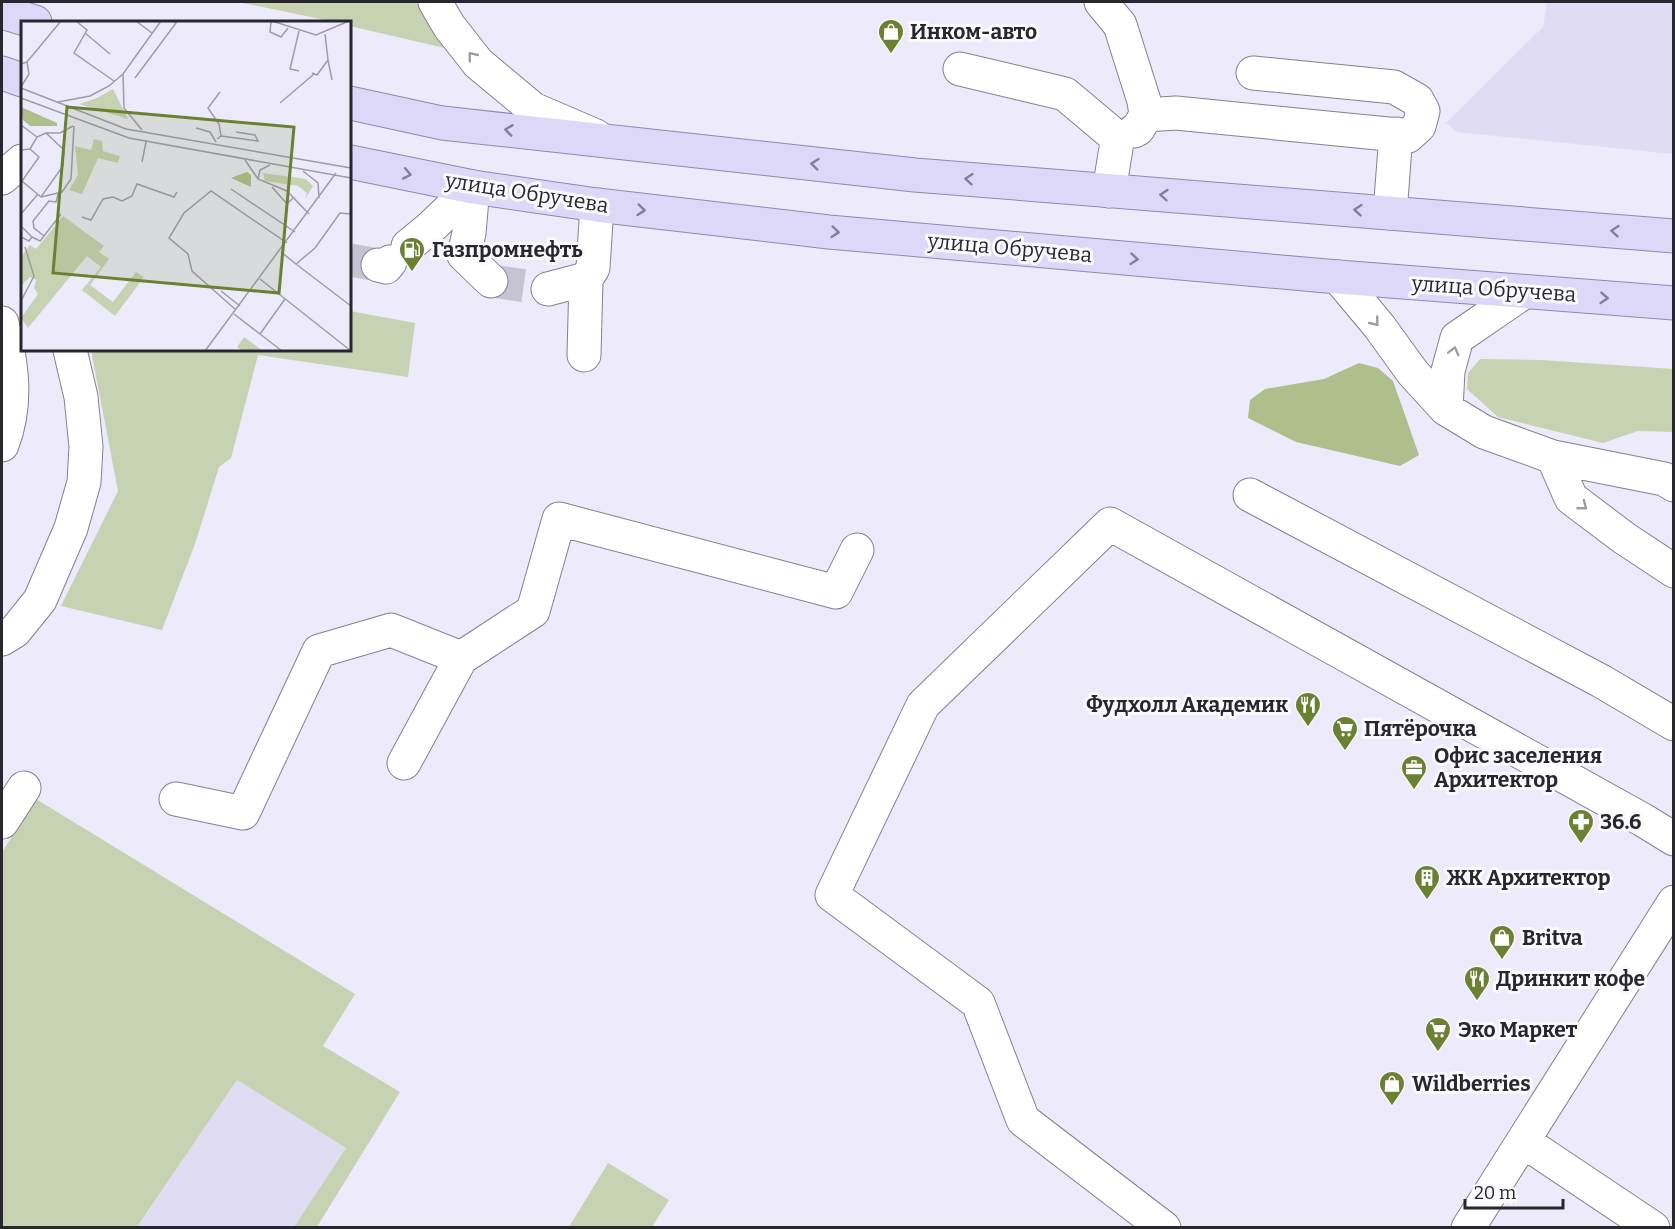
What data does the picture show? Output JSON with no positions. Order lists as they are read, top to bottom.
{
  "streets": {
    "main road": ["улица Обручева"]
  },
  "places": {
    "shop": ["Инком-авто", "Britva", "Wildberries"],
    "fuel station": ["Газпромнефть"],
    "restaurant": ["Фудхолл Академик", "Дринкит кофе"],
    "supermarket": ["Пятёрочка", "Эко Маркет"],
    "office": ["Офис заселения Архитектор"],
    "pharmacy": ["36.6"],
    "building": ["ЖК Архитектор"]
  },
  "scale_bar": "20 m"
}
